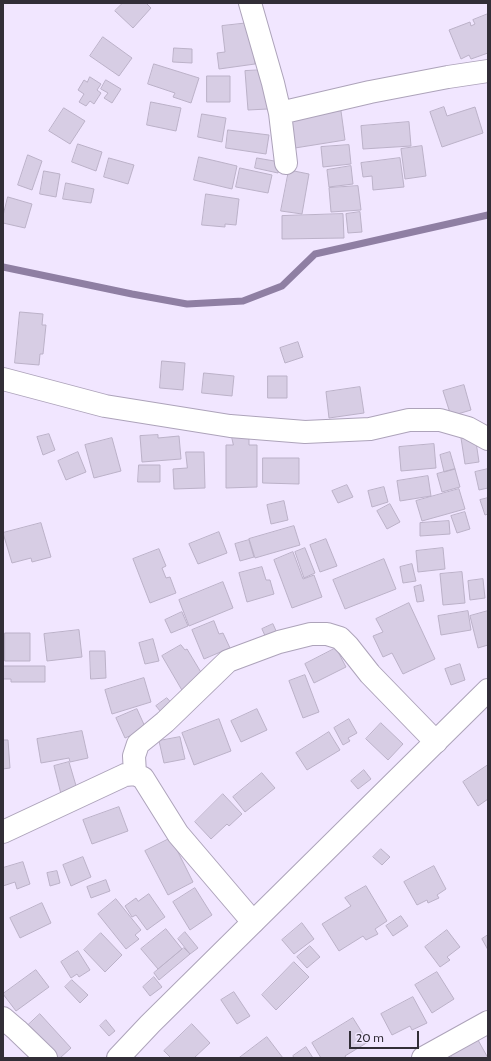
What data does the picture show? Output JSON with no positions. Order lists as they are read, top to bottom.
{
  "scale_bar": "20 m"
}
